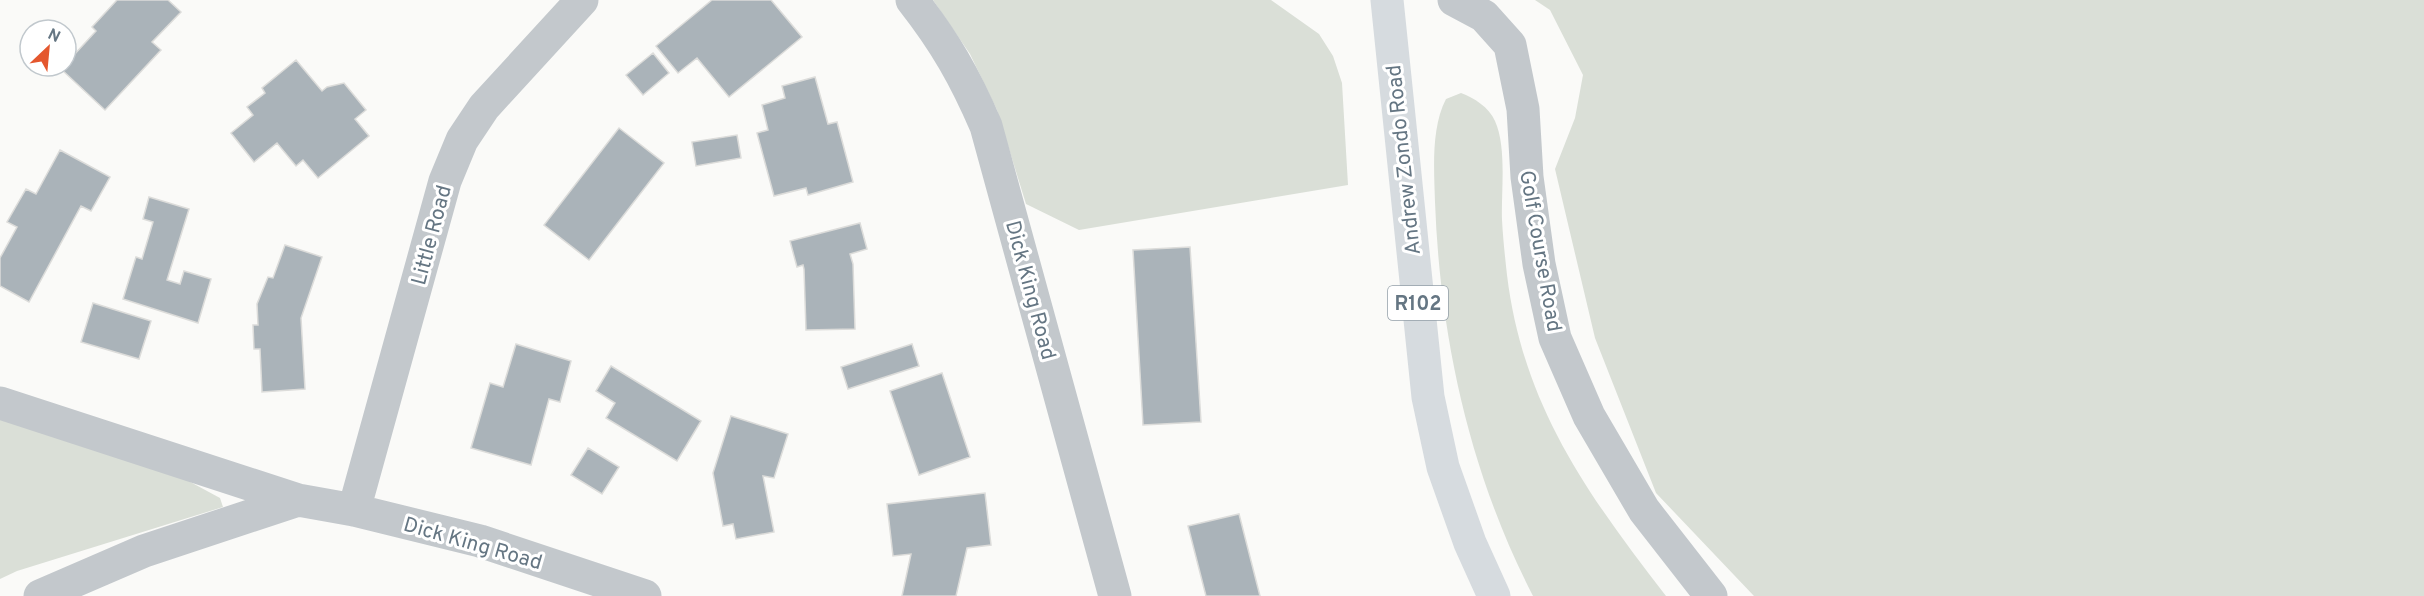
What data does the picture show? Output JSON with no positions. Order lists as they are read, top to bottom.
{
  "streets": {
    "main road": ["Andrew Zondo Road", "R102"],
    "street": ["Little Road", "Golf Course Road", "Dick King Road"]
  },
  "crossings": [
    ["Little Road", "Dick King Road"]
  ],
  "north": "top right"
}
